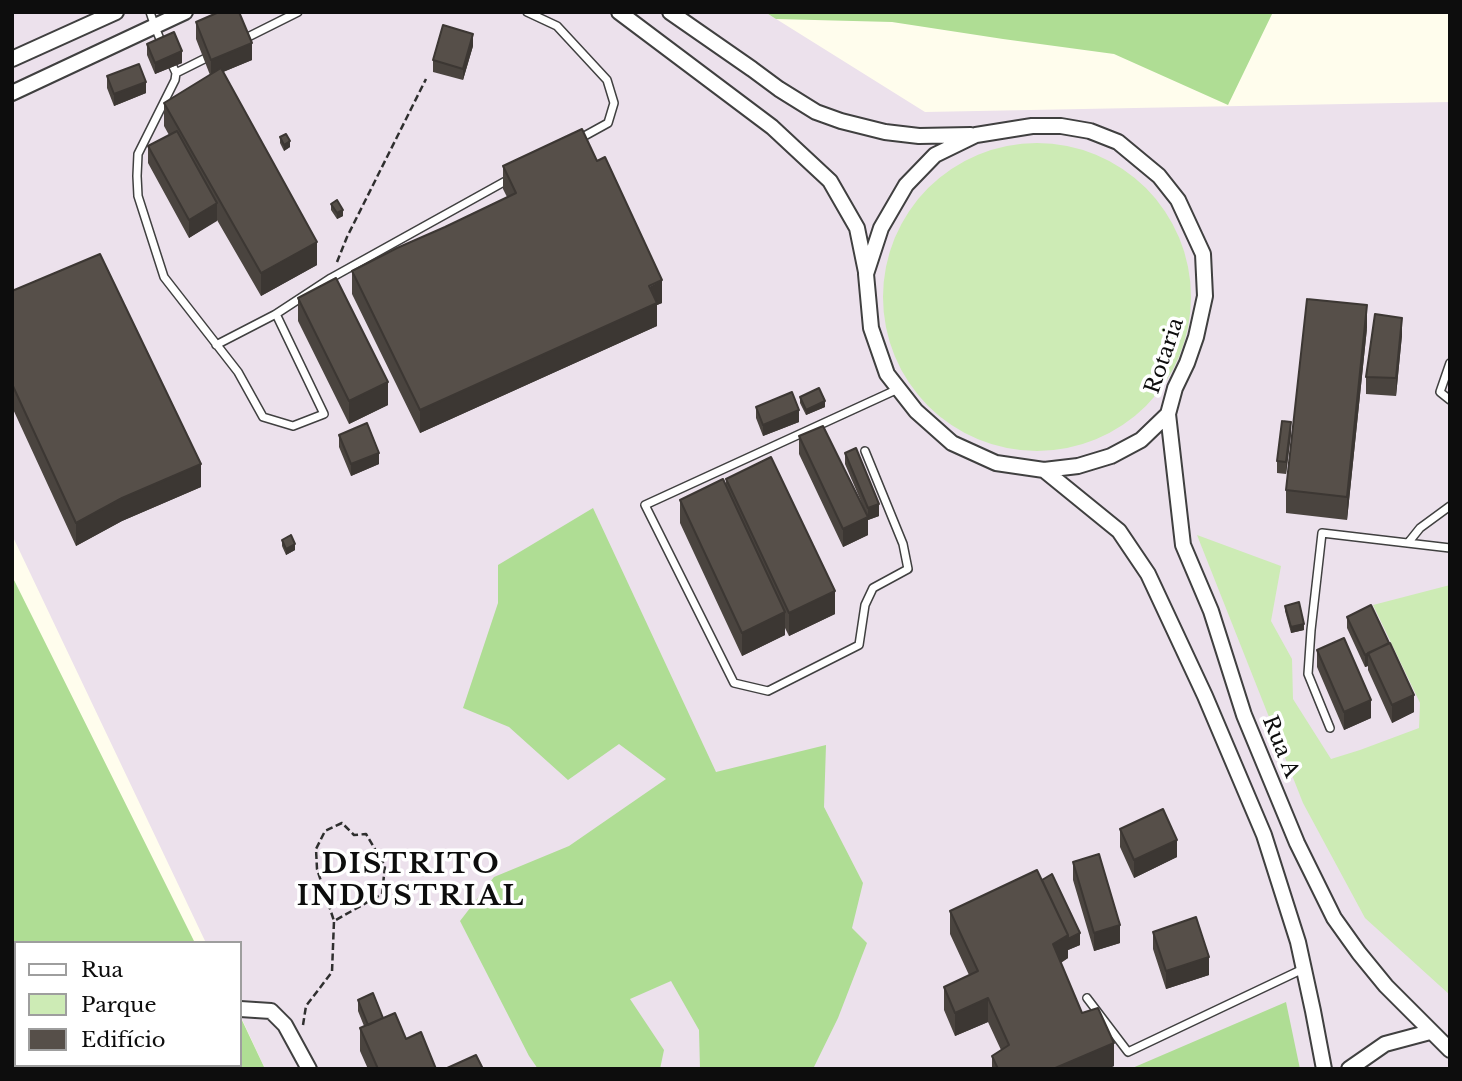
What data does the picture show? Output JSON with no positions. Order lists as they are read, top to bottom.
{
  "streets": {
    "street": ["Rotaria", "Rua A"]
  },
  "crossings": [
    ["Rotaria", "Rua A"]
  ],
  "districts": ["DISTRITO INDUSTRIAL"],
  "legend": ["Rua", "Parque", "Edifício"]
}
